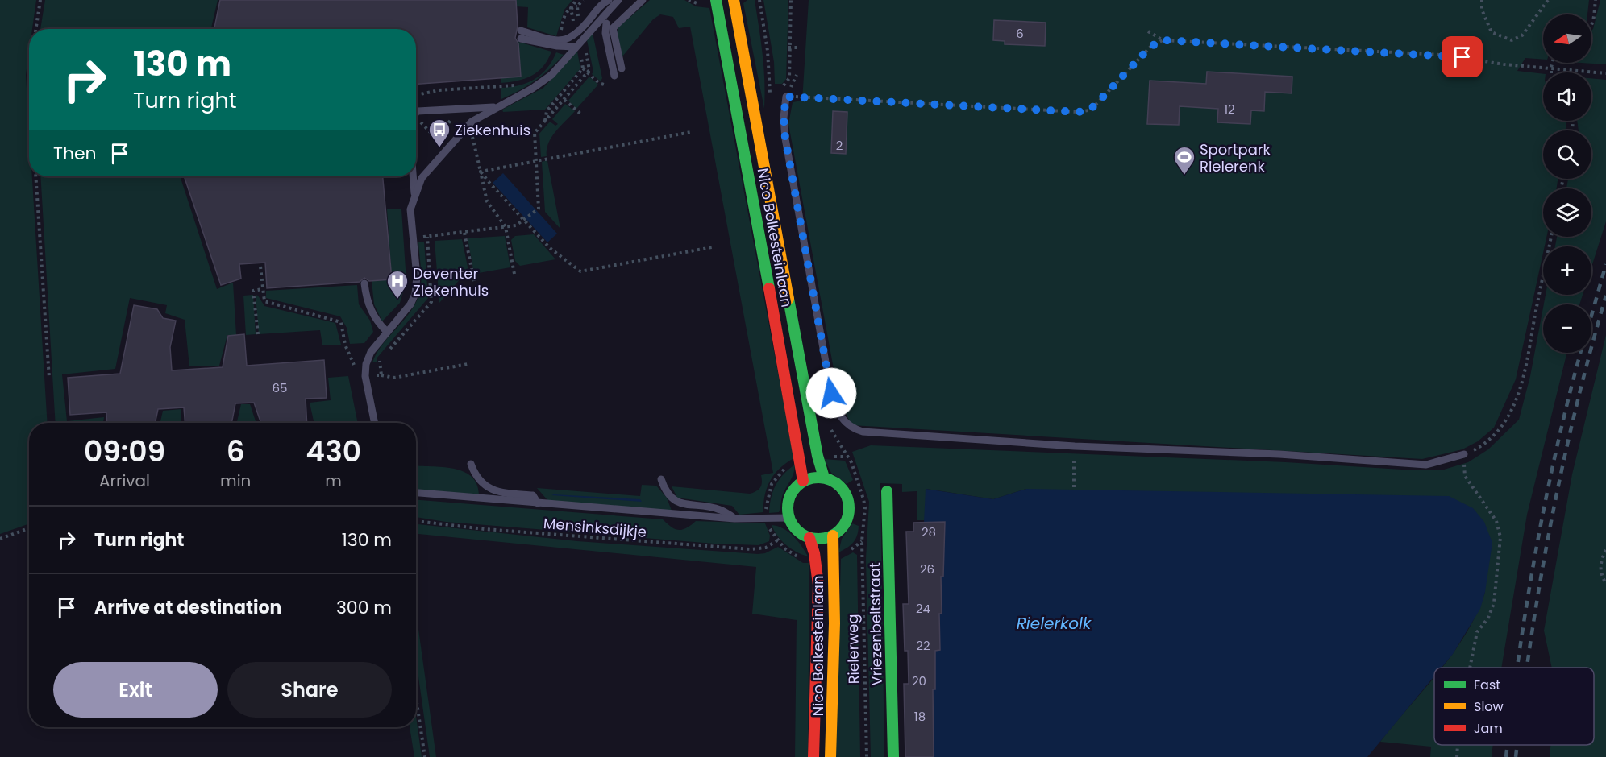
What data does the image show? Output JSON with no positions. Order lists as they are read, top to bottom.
{
  "streets": {
    "street": ["Nico Bolkesteinlaan", "Vriezenbeltstraat"],
    "path": ["Mensinksdijkje", "Rielerweg"]
  },
  "water": ["Rielerkolk"],
  "places": {
    "bus stop": ["Ziekenhuis"],
    "sports": ["Sportpark Rielerenk"],
    "hospital": ["Deventer Ziekenhuis"]
  },
  "house_numbers": [
    "6",
    "12",
    "2",
    "65",
    "28",
    "26",
    "24",
    "22",
    "20",
    "18"
  ],
  "legend": ["Fast", "Slow", "Jam"],
  "north": "left",
  "page": {
    "map_buttons": ["+", "−"],
    "turn": ["130 m", "Turn right"],
    "then": "Then",
    "eta": [
      "09:09",
      "Arrival",
      "6",
      "min",
      "430",
      "m"
    ],
    "list": [
      {
        "name": "Turn right",
        "value": "130 m"
      },
      {
        "name": "Arrive at destination",
        "value": "300 m"
      }
    ],
    "buttons": ["Exit", "Share"]
  }
}
